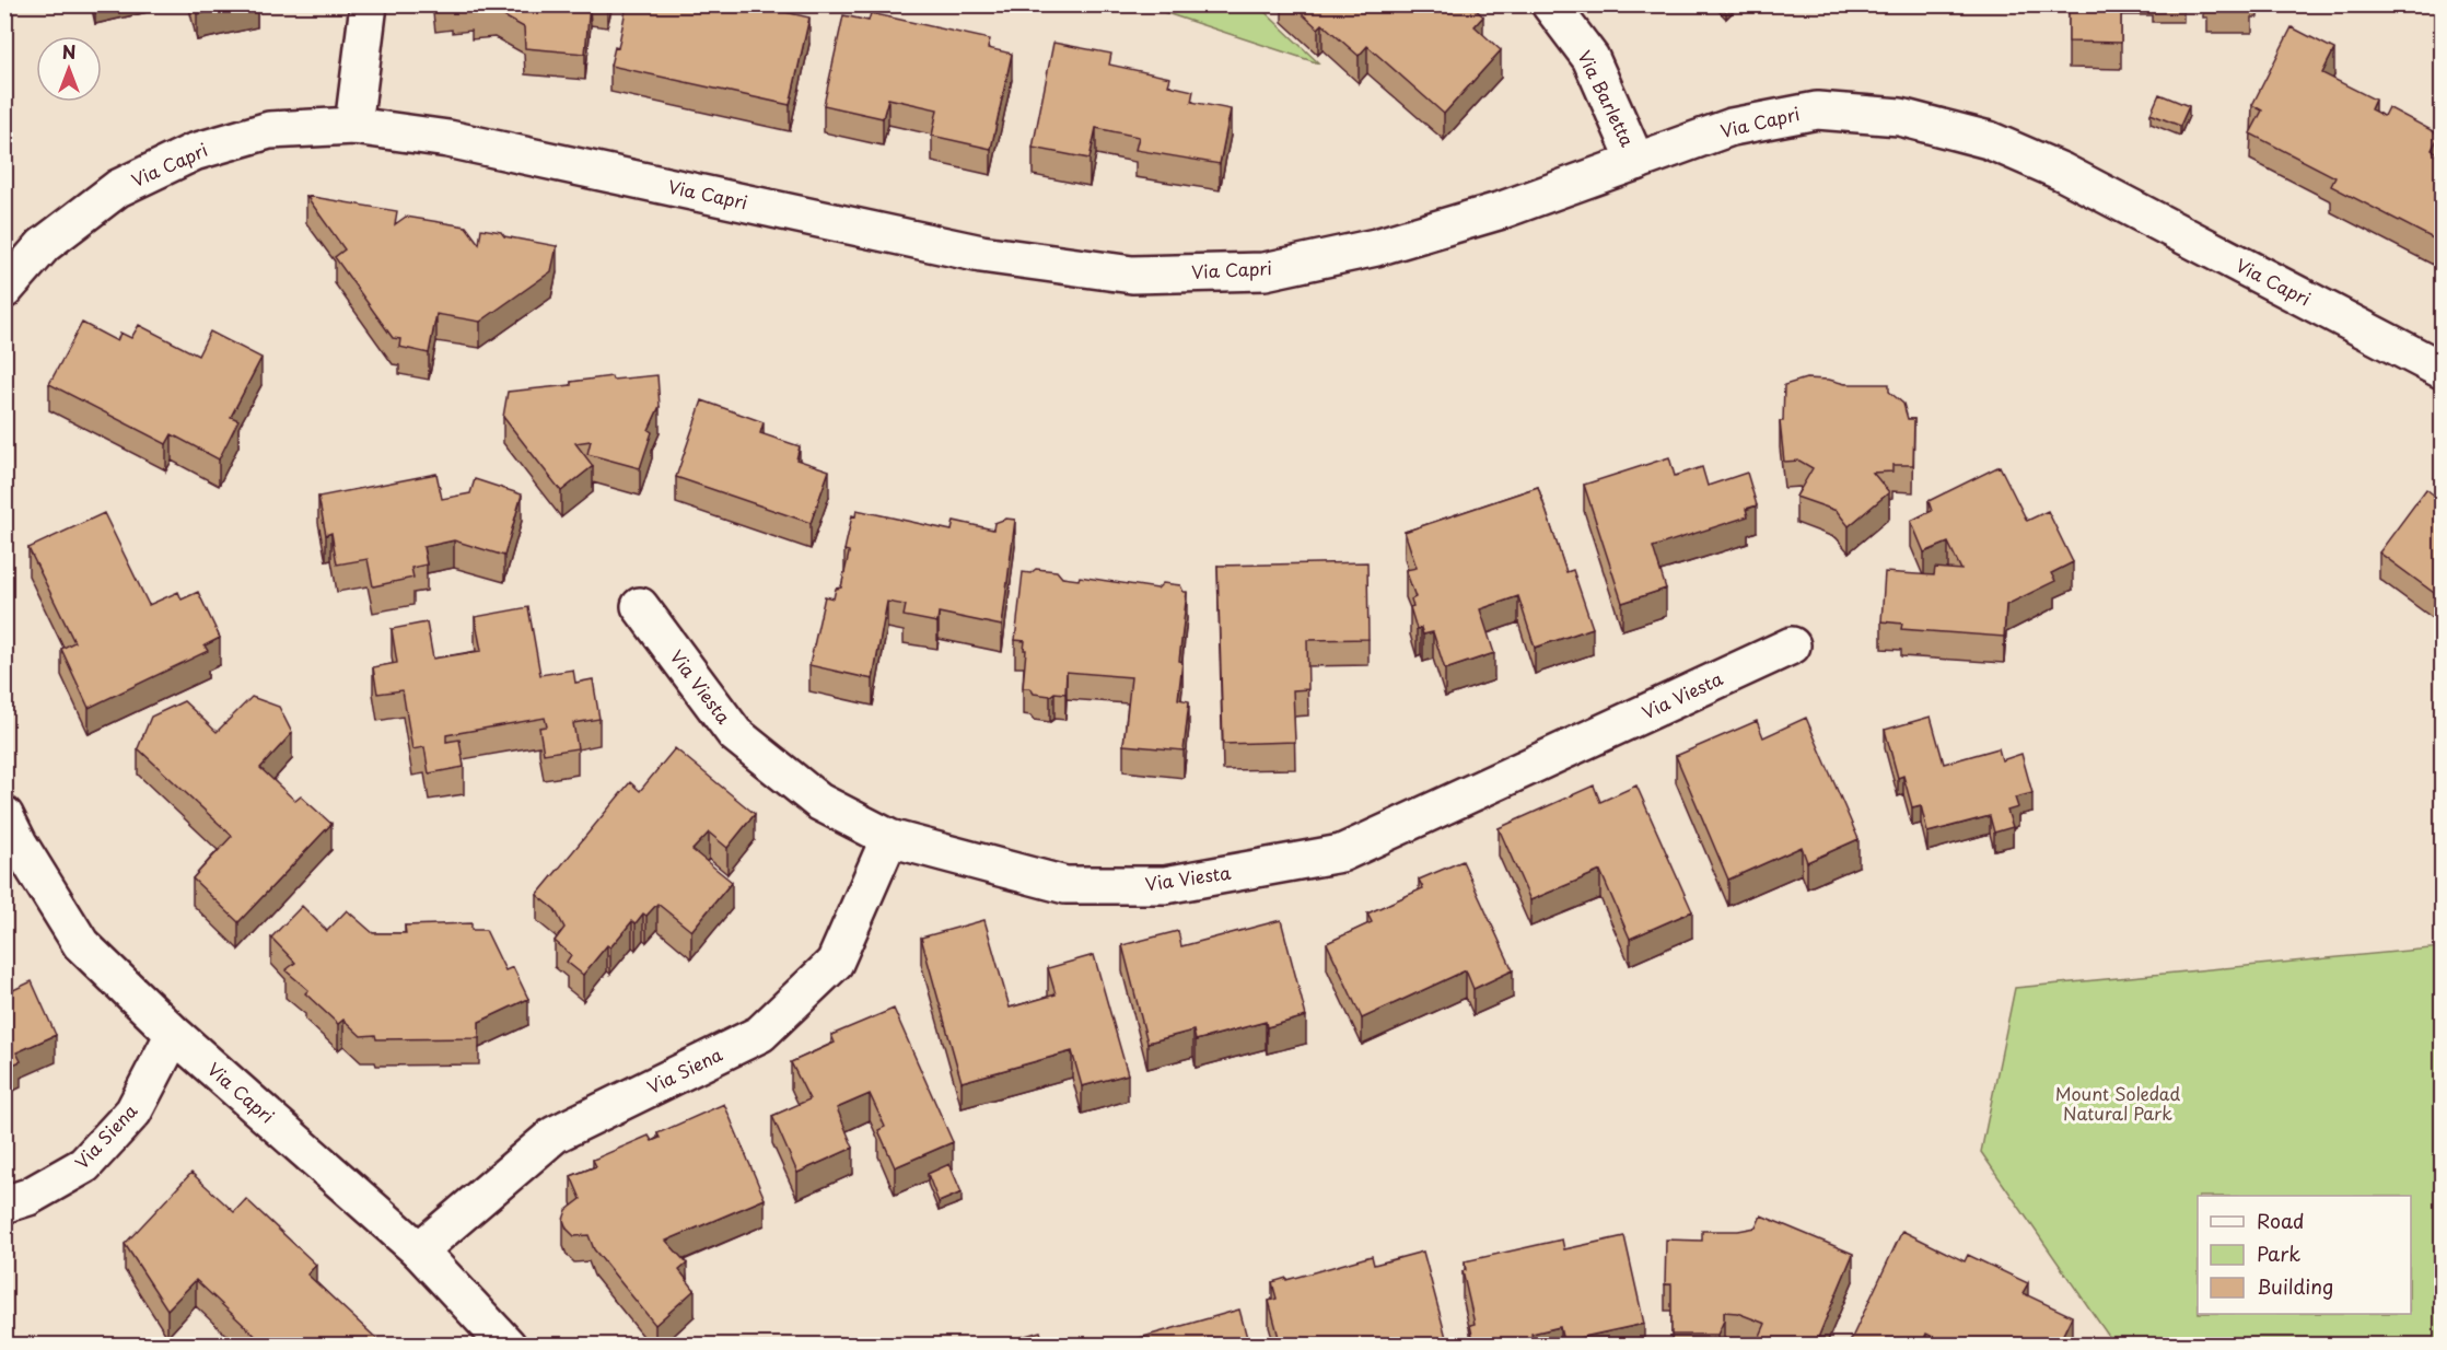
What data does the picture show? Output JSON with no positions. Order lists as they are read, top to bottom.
{
  "streets": {
    "street": [
      "Via Barletta",
      "Via Capri",
      "Via Viesta",
      "Via Siena"
    ]
  },
  "crossings": [
    ["Via Barletta", "Via Capri"],
    ["Via Capri", "Via Siena"],
    ["Via Viesta", "Via Siena"]
  ],
  "parks": ["Mount Soledad Natural Park"],
  "legend": ["Road", "Park", "Building"],
  "north": "top"
}
